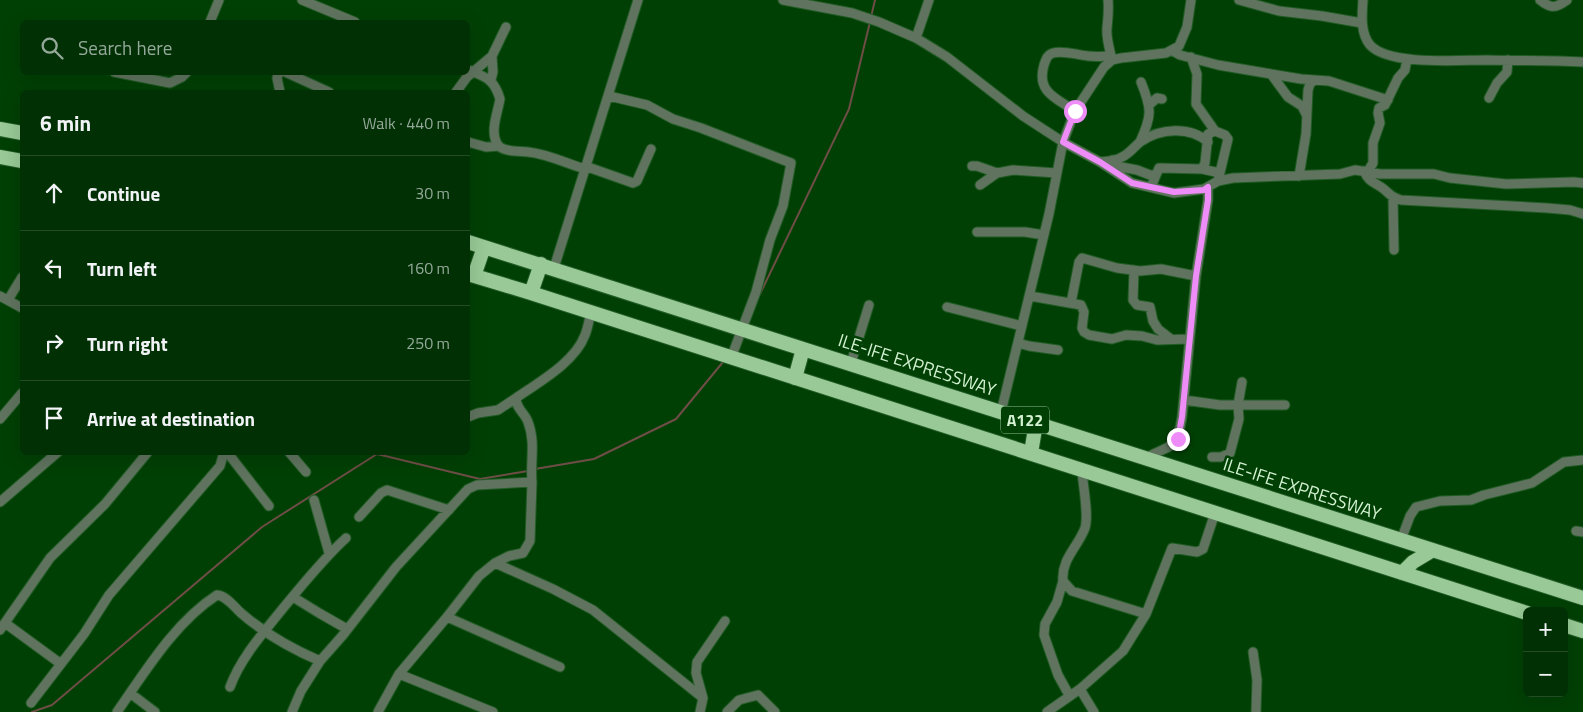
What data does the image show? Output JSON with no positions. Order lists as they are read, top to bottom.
{
  "streets": {
    "highway": ["ILE-IFE EXPRESSWAY", "A122"]
  },
  "page": {
    "search": "Search here",
    "heading": ["6 min", "Walk · 440 m"],
    "list": [
      ["Continue", "30 m"],
      ["Turn left", "160 m"],
      ["Turn right", "250 m"],
      "Arrive at destination"
    ],
    "map_buttons": ["+", "−"]
  }
}
